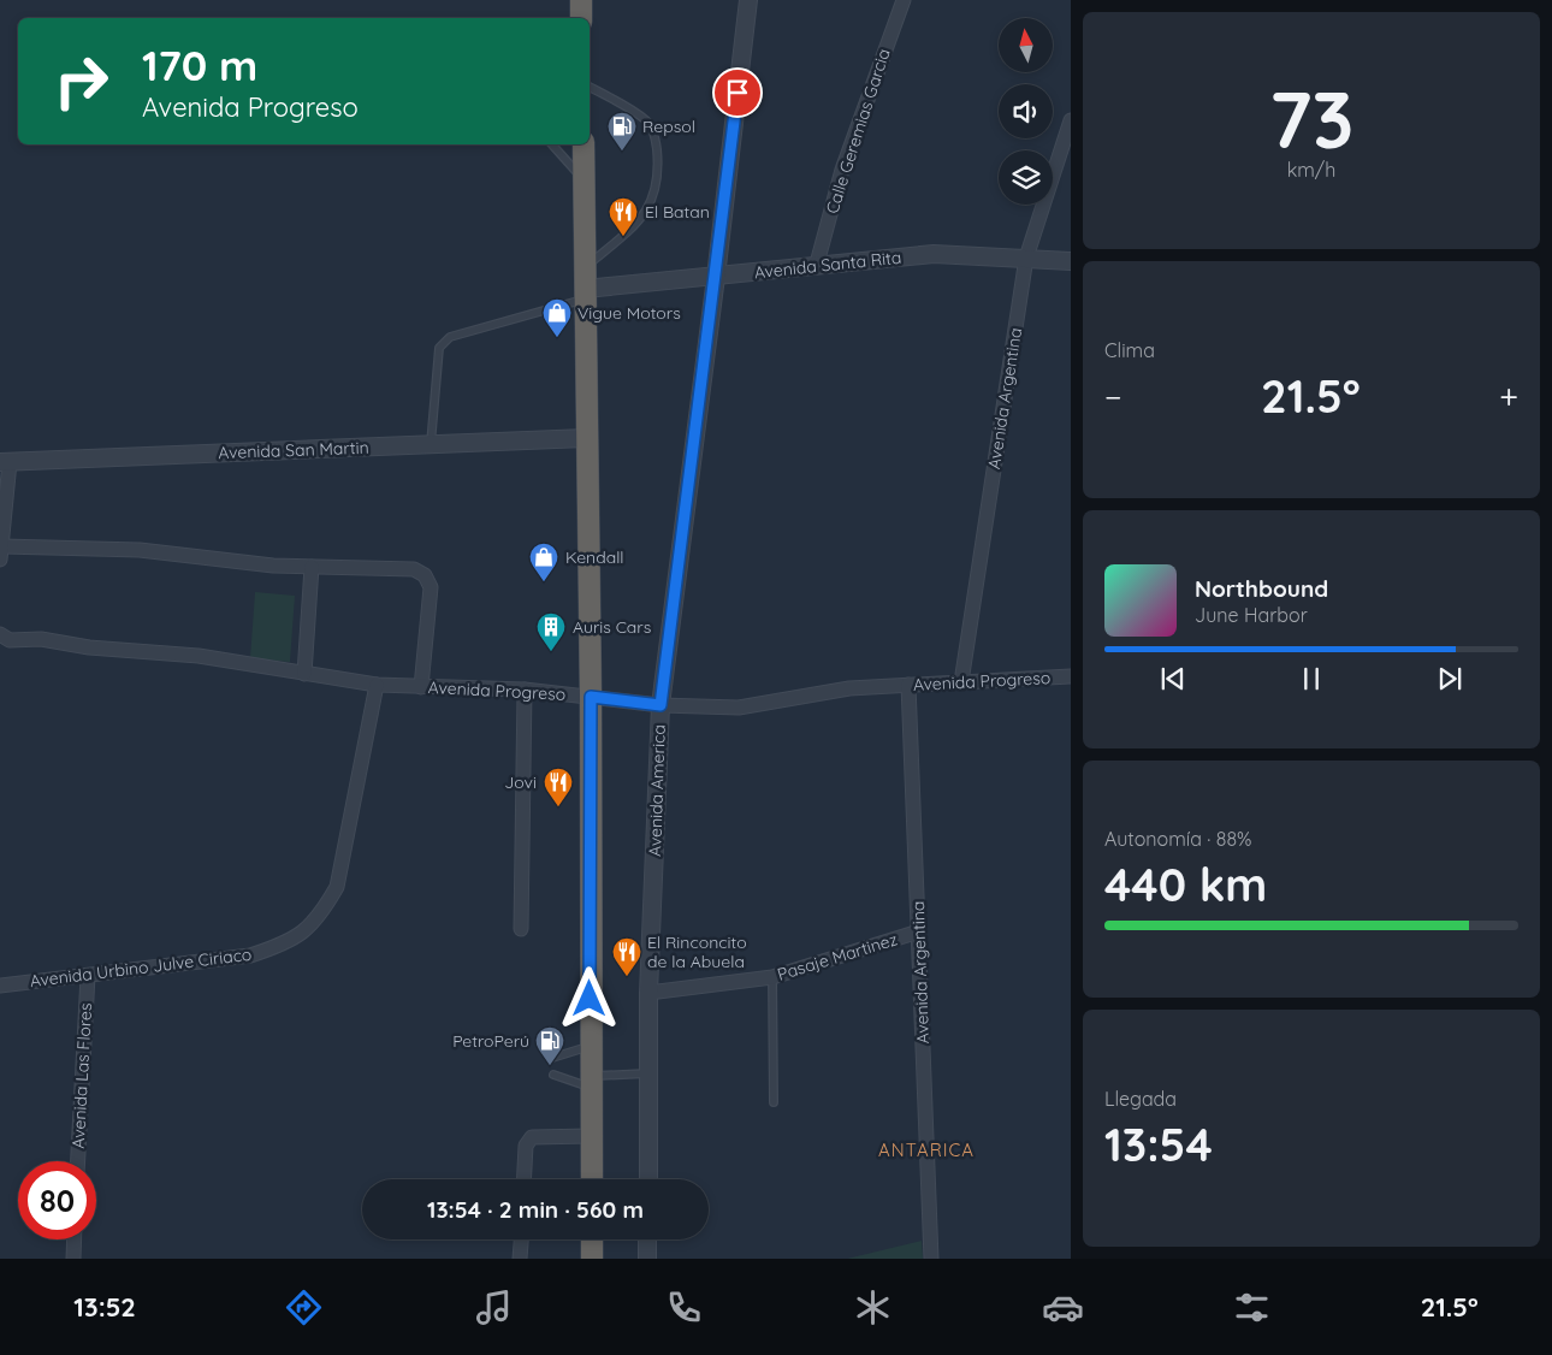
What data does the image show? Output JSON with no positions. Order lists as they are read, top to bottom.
{
  "streets": {
    "street": [
      "Calle Geremias Garcia",
      "Avenida Santa Rita",
      "Avenida Argentina",
      "Avenida San Martin",
      "Avenida Progreso",
      "Avenida America",
      "Pasaje Martinez",
      "Avenida Urbino Julve Ciriaco",
      "Avenida Las Flores"
    ]
  },
  "crossings": [
    ["Calle Geremias Garcia", "Avenida Santa Rita"],
    ["Avenida Santa Rita", "Avenida Argentina"],
    ["Avenida Santa Rita", "Avenida America"],
    ["Avenida Argentina", "Avenida Progreso"],
    ["Avenida Argentina", "Pasaje Martinez"],
    ["Avenida Progreso", "Avenida America"],
    ["Avenida Progreso", "Avenida Urbino Julve Ciriaco"],
    ["Avenida America", "Pasaje Martinez"],
    ["Avenida Urbino Julve Ciriaco", "Avenida Las Flores"]
  ],
  "districts": ["ANTARICA"],
  "places": {
    "fuel station": ["Repsol", "PetroPerú"],
    "restaurant": ["El Batan", "Jovi", "El Rinconcito de la Abuela"],
    "shop": ["Vigue Motors", "Kendall"],
    "building": ["Auris Cars"]
  },
  "north": "top",
  "page": {
    "tile": [
      ["73", "km/h"],
      "Clima",
      ["Autonomía · 88%", "440 km"],
      ["Llegada", "13:54"]
    ],
    "turn": ["170 m", "Avenida Progreso"],
    "heat": ["−", "21.5°", "+"],
    "song": ["Northbound", "June Harbor"],
    "limit": "80",
    "trip": "13:54 · 2 min · 560 m",
    "tabs": ["13:52", "21.5°"]
  }
}
